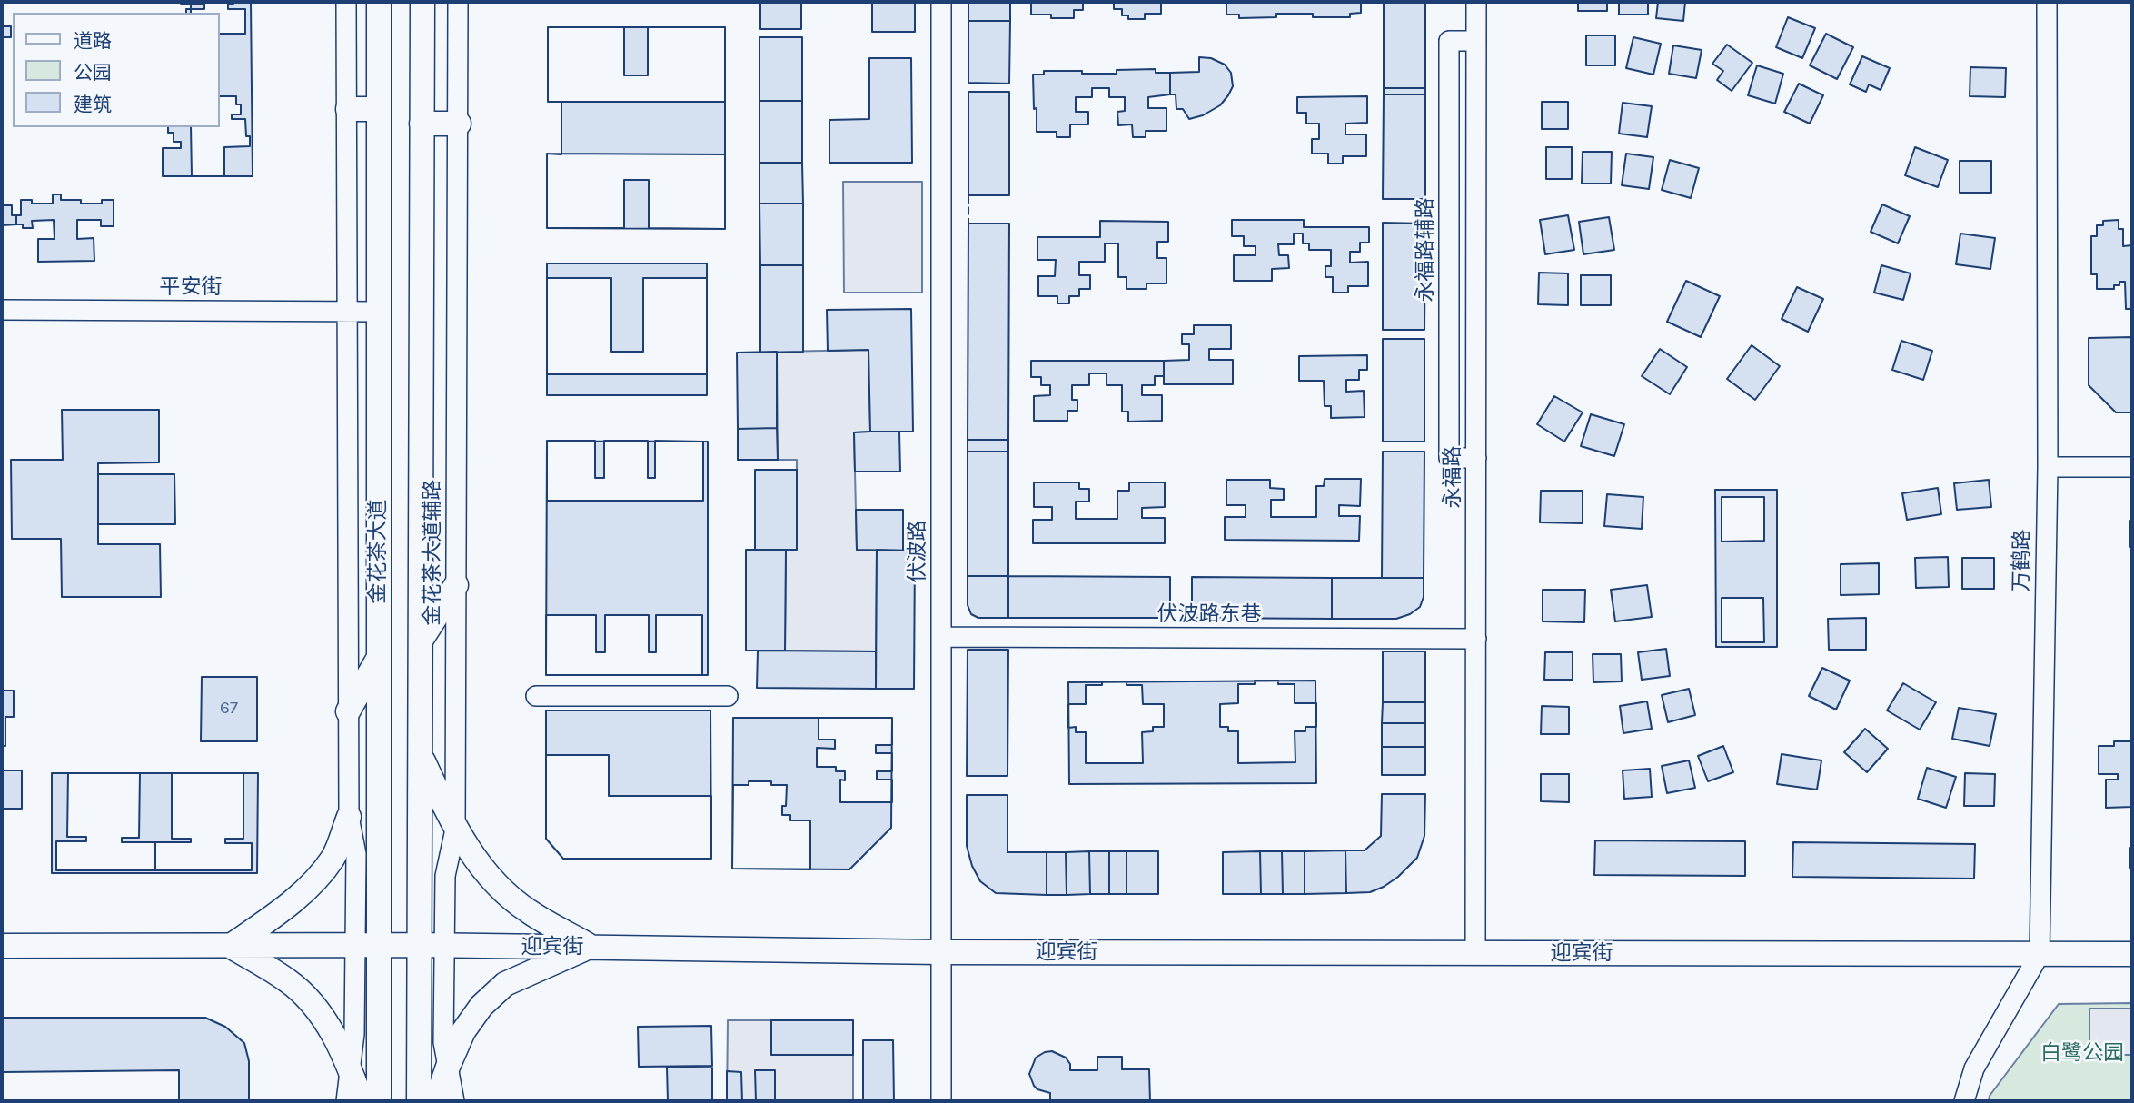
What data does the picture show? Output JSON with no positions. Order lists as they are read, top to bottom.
{
  "streets": {
    "main road": ["金花茶大道", "迎宾街"],
    "street": [
      "永福路辅路",
      "平安街",
      "永福路",
      "伏波路",
      "金花茶大道辅路",
      "万鹤路",
      "伏波路东巷"
    ]
  },
  "crossings": [
    ["永福路辅路", "永福路"],
    ["平安街", "金花茶大道"],
    ["永福路", "伏波路东巷"],
    ["永福路", "迎宾街"],
    ["金花茶大道", "迎宾街"],
    ["伏波路", "伏波路东巷"],
    ["伏波路", "迎宾街"],
    ["金花茶大道辅路", "迎宾街"],
    ["万鹤路", "迎宾街"]
  ],
  "parks": ["白鹭公园"],
  "house_numbers": ["67"],
  "legend": ["道路", "公园", "建筑"]
}
